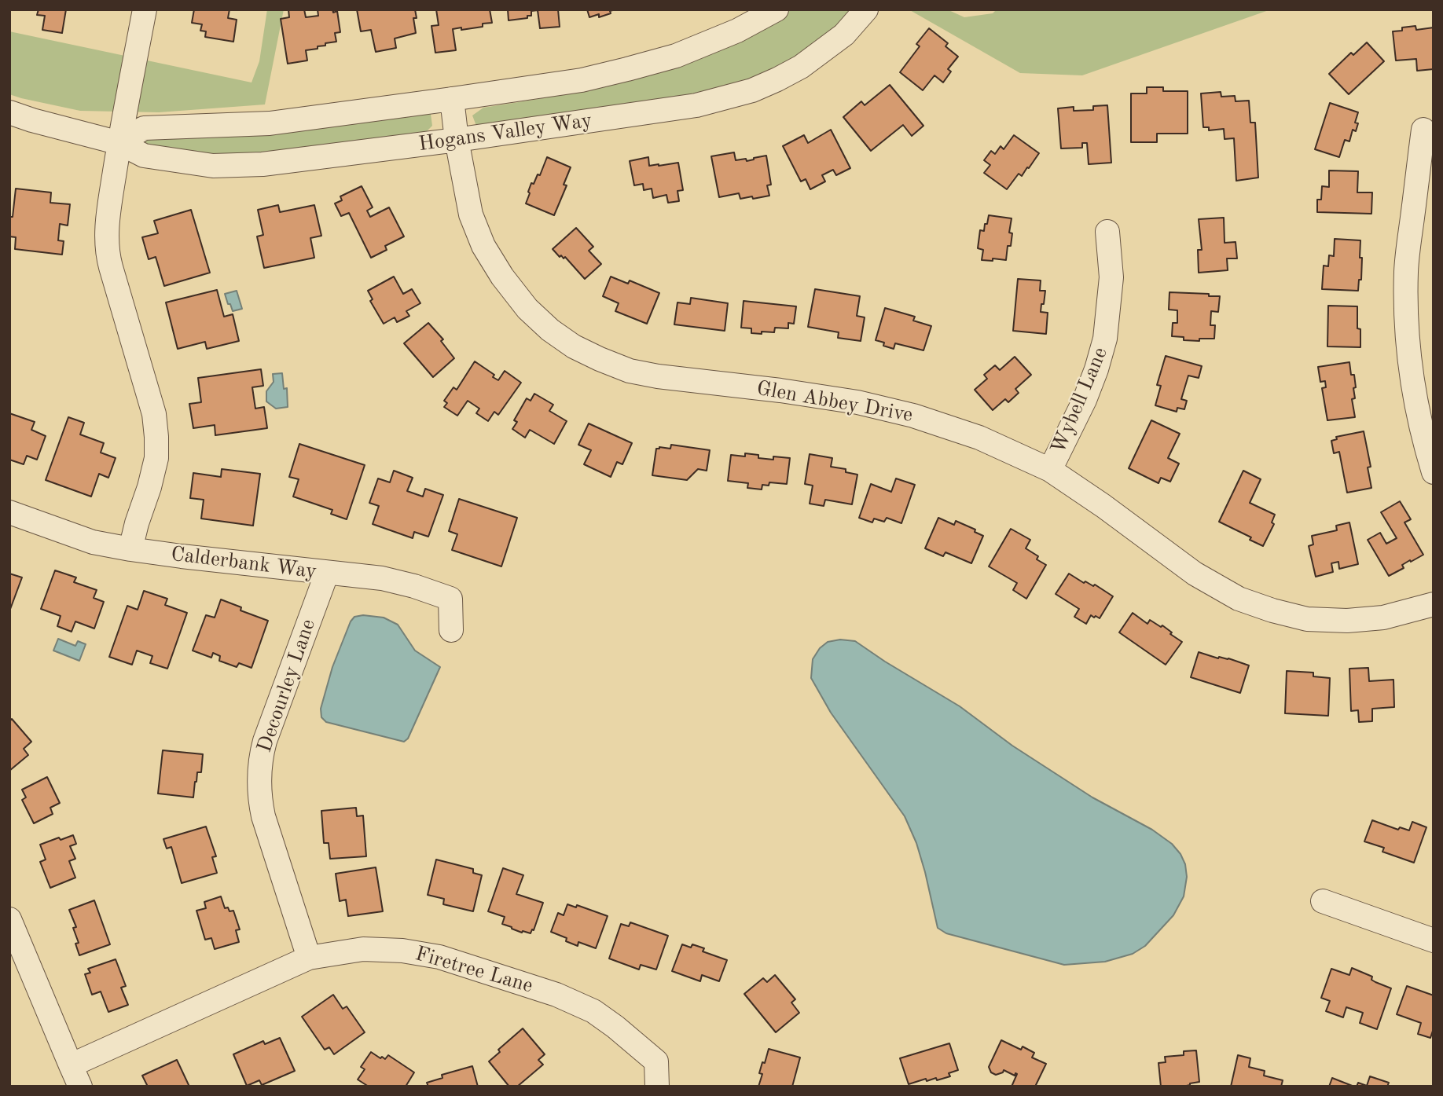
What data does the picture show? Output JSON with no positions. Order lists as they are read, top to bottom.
{
  "streets": {
    "street": [
      "Hogans Valley Way",
      "Wybell Lane",
      "Glen Abbey Drive",
      "Calderbank Way",
      "Decourley Lane",
      "Firetree Lane"
    ]
  },
  "crossings": [
    ["Hogans Valley Way", "Glen Abbey Drive"],
    ["Wybell Lane", "Glen Abbey Drive"],
    ["Calderbank Way", "Decourley Lane"],
    ["Decourley Lane", "Firetree Lane"]
  ]
}
